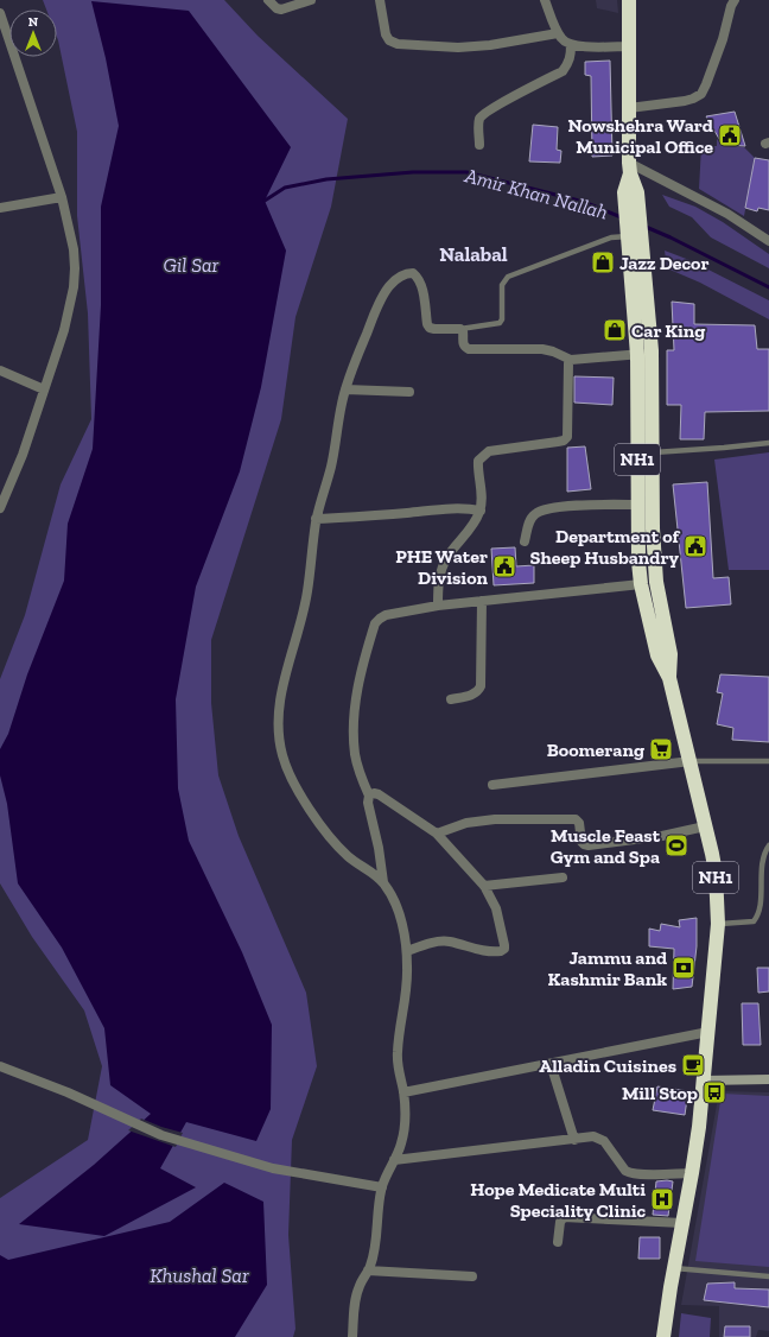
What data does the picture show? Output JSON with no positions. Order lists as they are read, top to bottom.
{
  "streets": {
    "highway": ["NH1"]
  },
  "districts": ["Nalabal"],
  "water": ["Amir Khan Nallah", "Gil Sar", "Khushal Sar"],
  "places": {
    "public building": ["Nowshehra Ward Municipal Office", "Department of Sheep Husbandry", "PHE Water Division"],
    "shop": ["Jazz Decor", "Car King"],
    "supermarket": ["Boomerang"],
    "sports": ["Muscle Feast Gym and Spa"],
    "bank": ["Jammu and Kashmir Bank"],
    "cafe": ["Alladin Cuisines"],
    "bus stop": ["Mill Stop"],
    "hospital": ["Hope Medicate Multi Speciality Clinic"]
  },
  "north": "top"
}
